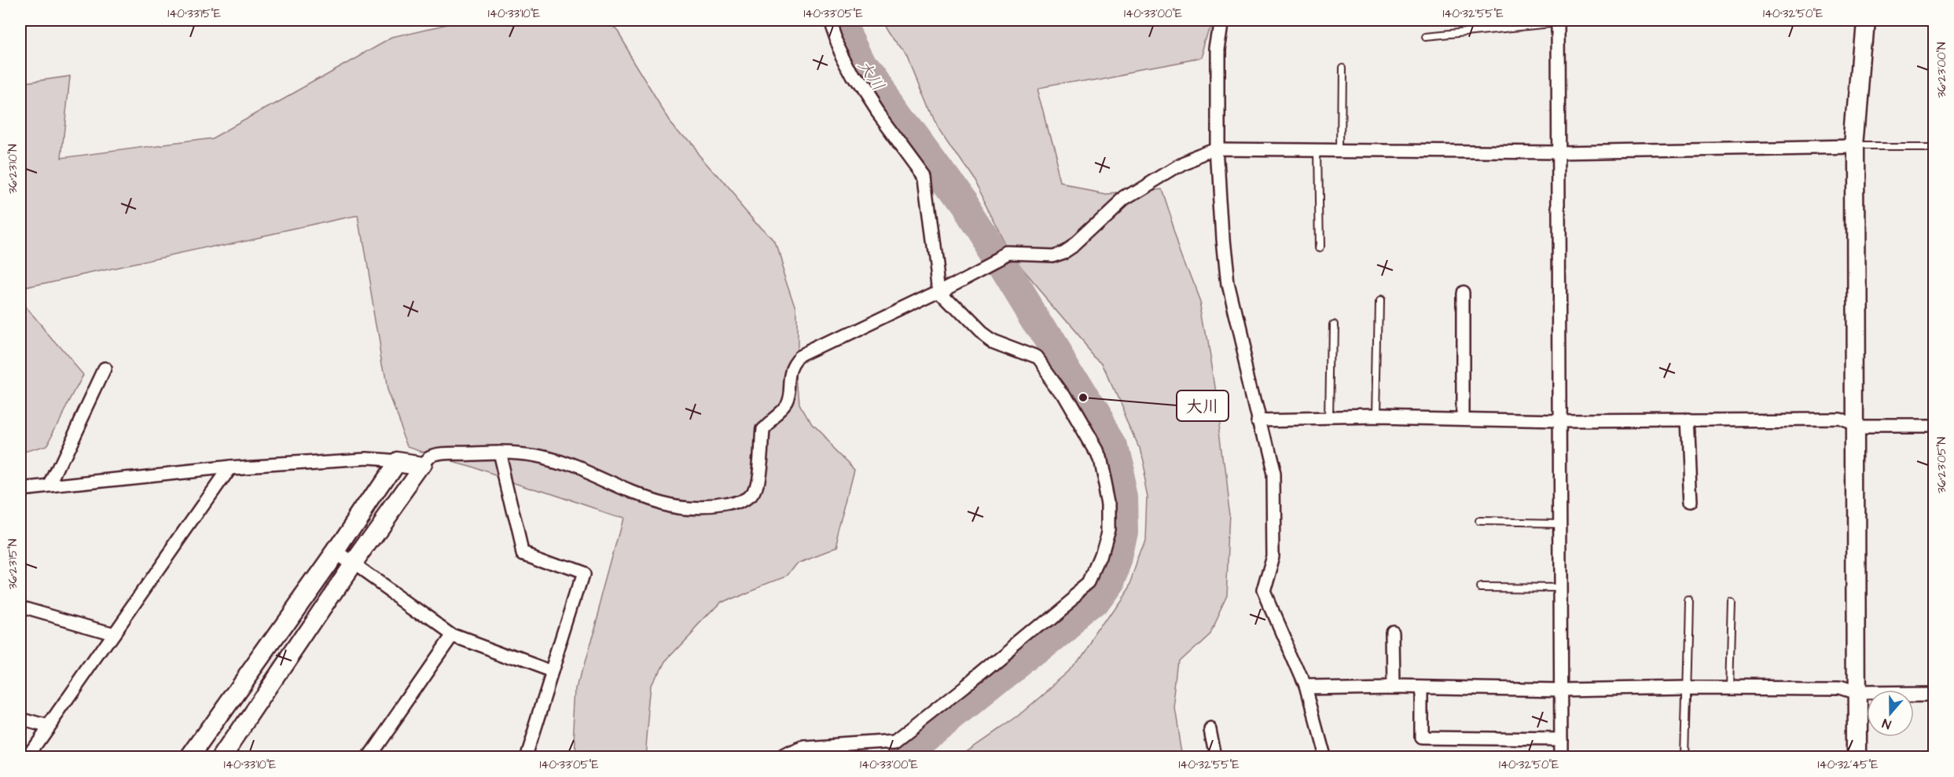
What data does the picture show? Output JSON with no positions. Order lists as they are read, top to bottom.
{
  "water": ["大川"],
  "places": ["大川"],
  "north": "bottom",
  "coordinates": [
    "140°33'15\"E",
    "140°33'10\"E",
    "140°33'05\"E",
    "140°33'00\"E",
    "140°32'55\"E",
    "140°32'50\"E",
    "36°23'00\"N",
    "36°23'10\"N",
    "36°23'05\"N",
    "36°23'15\"N",
    "140°32'45\"E"
  ]
}
